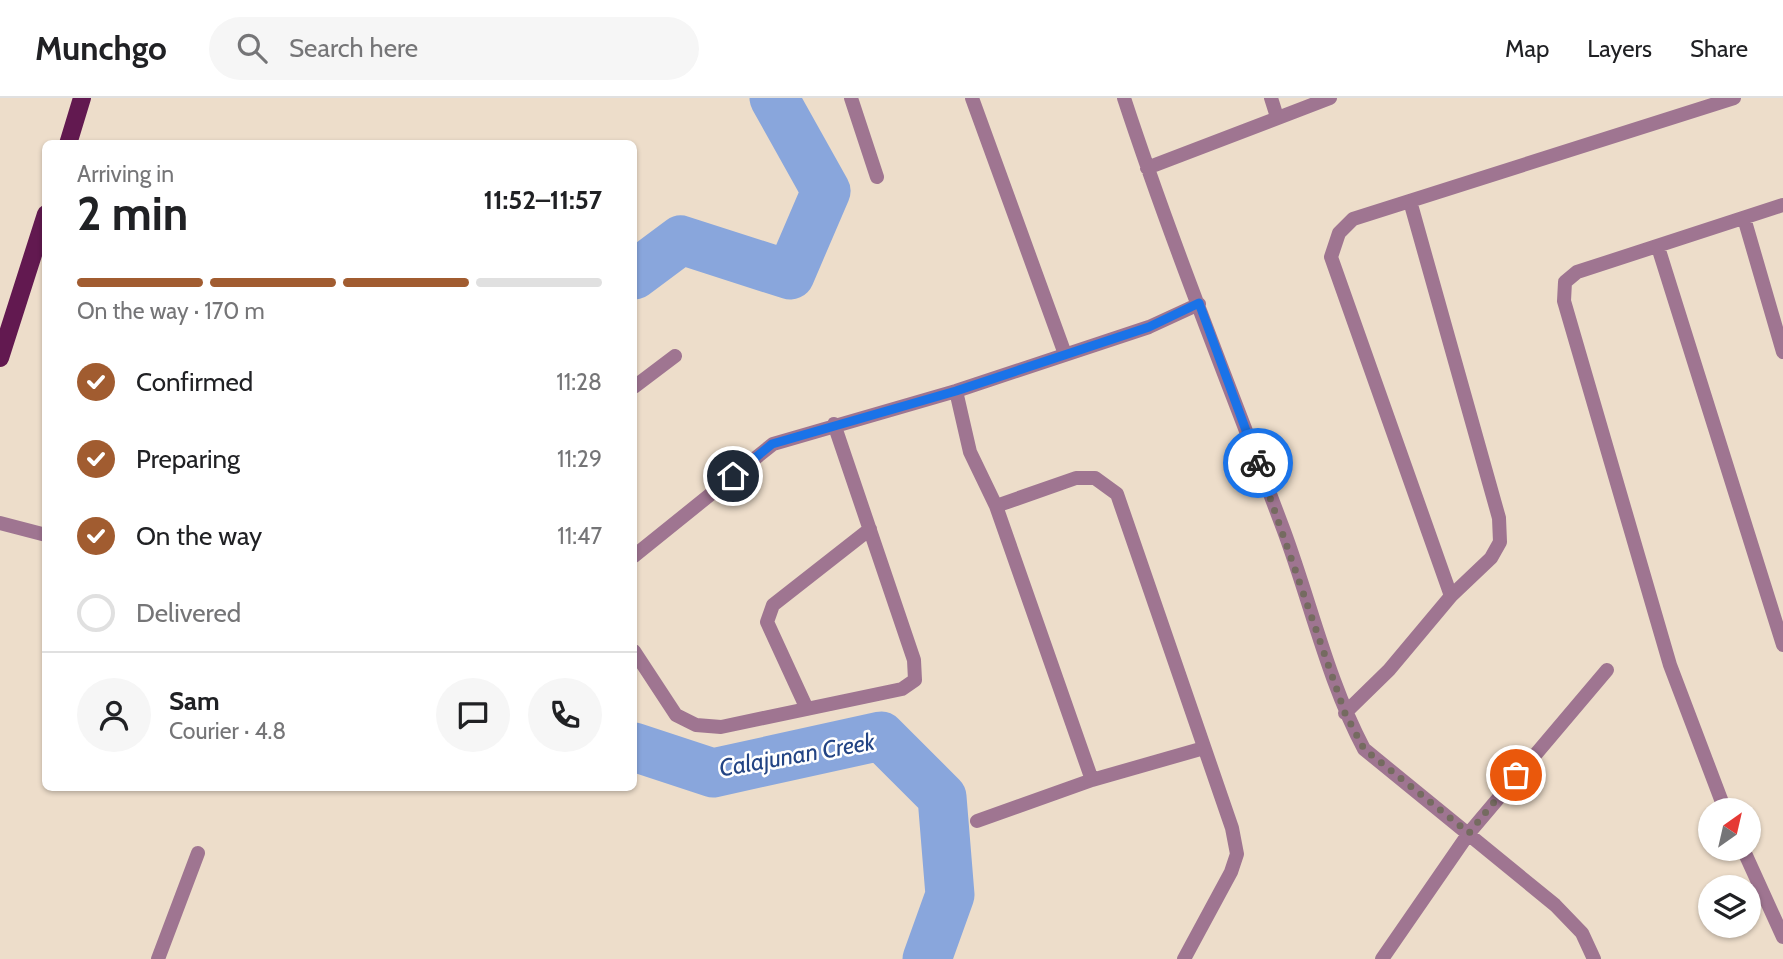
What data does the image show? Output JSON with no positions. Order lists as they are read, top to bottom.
{
  "water": ["Calajunan Creek"],
  "north": "top right",
  "page": {
    "header": "Munchgo",
    "search": "Search here",
    "nav": ["Map", "Layers", "Share"],
    "heading": ["2 min", "Arriving in", "11:52–11:57"],
    "panel": ["Sam", "Courier · 4.8"],
    "bar": "On the way · 170 m",
    "list": [
      ["Confirmed", "11:28"],
      ["Preparing", "11:29"],
      ["On the way", "11:47"],
      "Delivered"
    ]
  }
}
